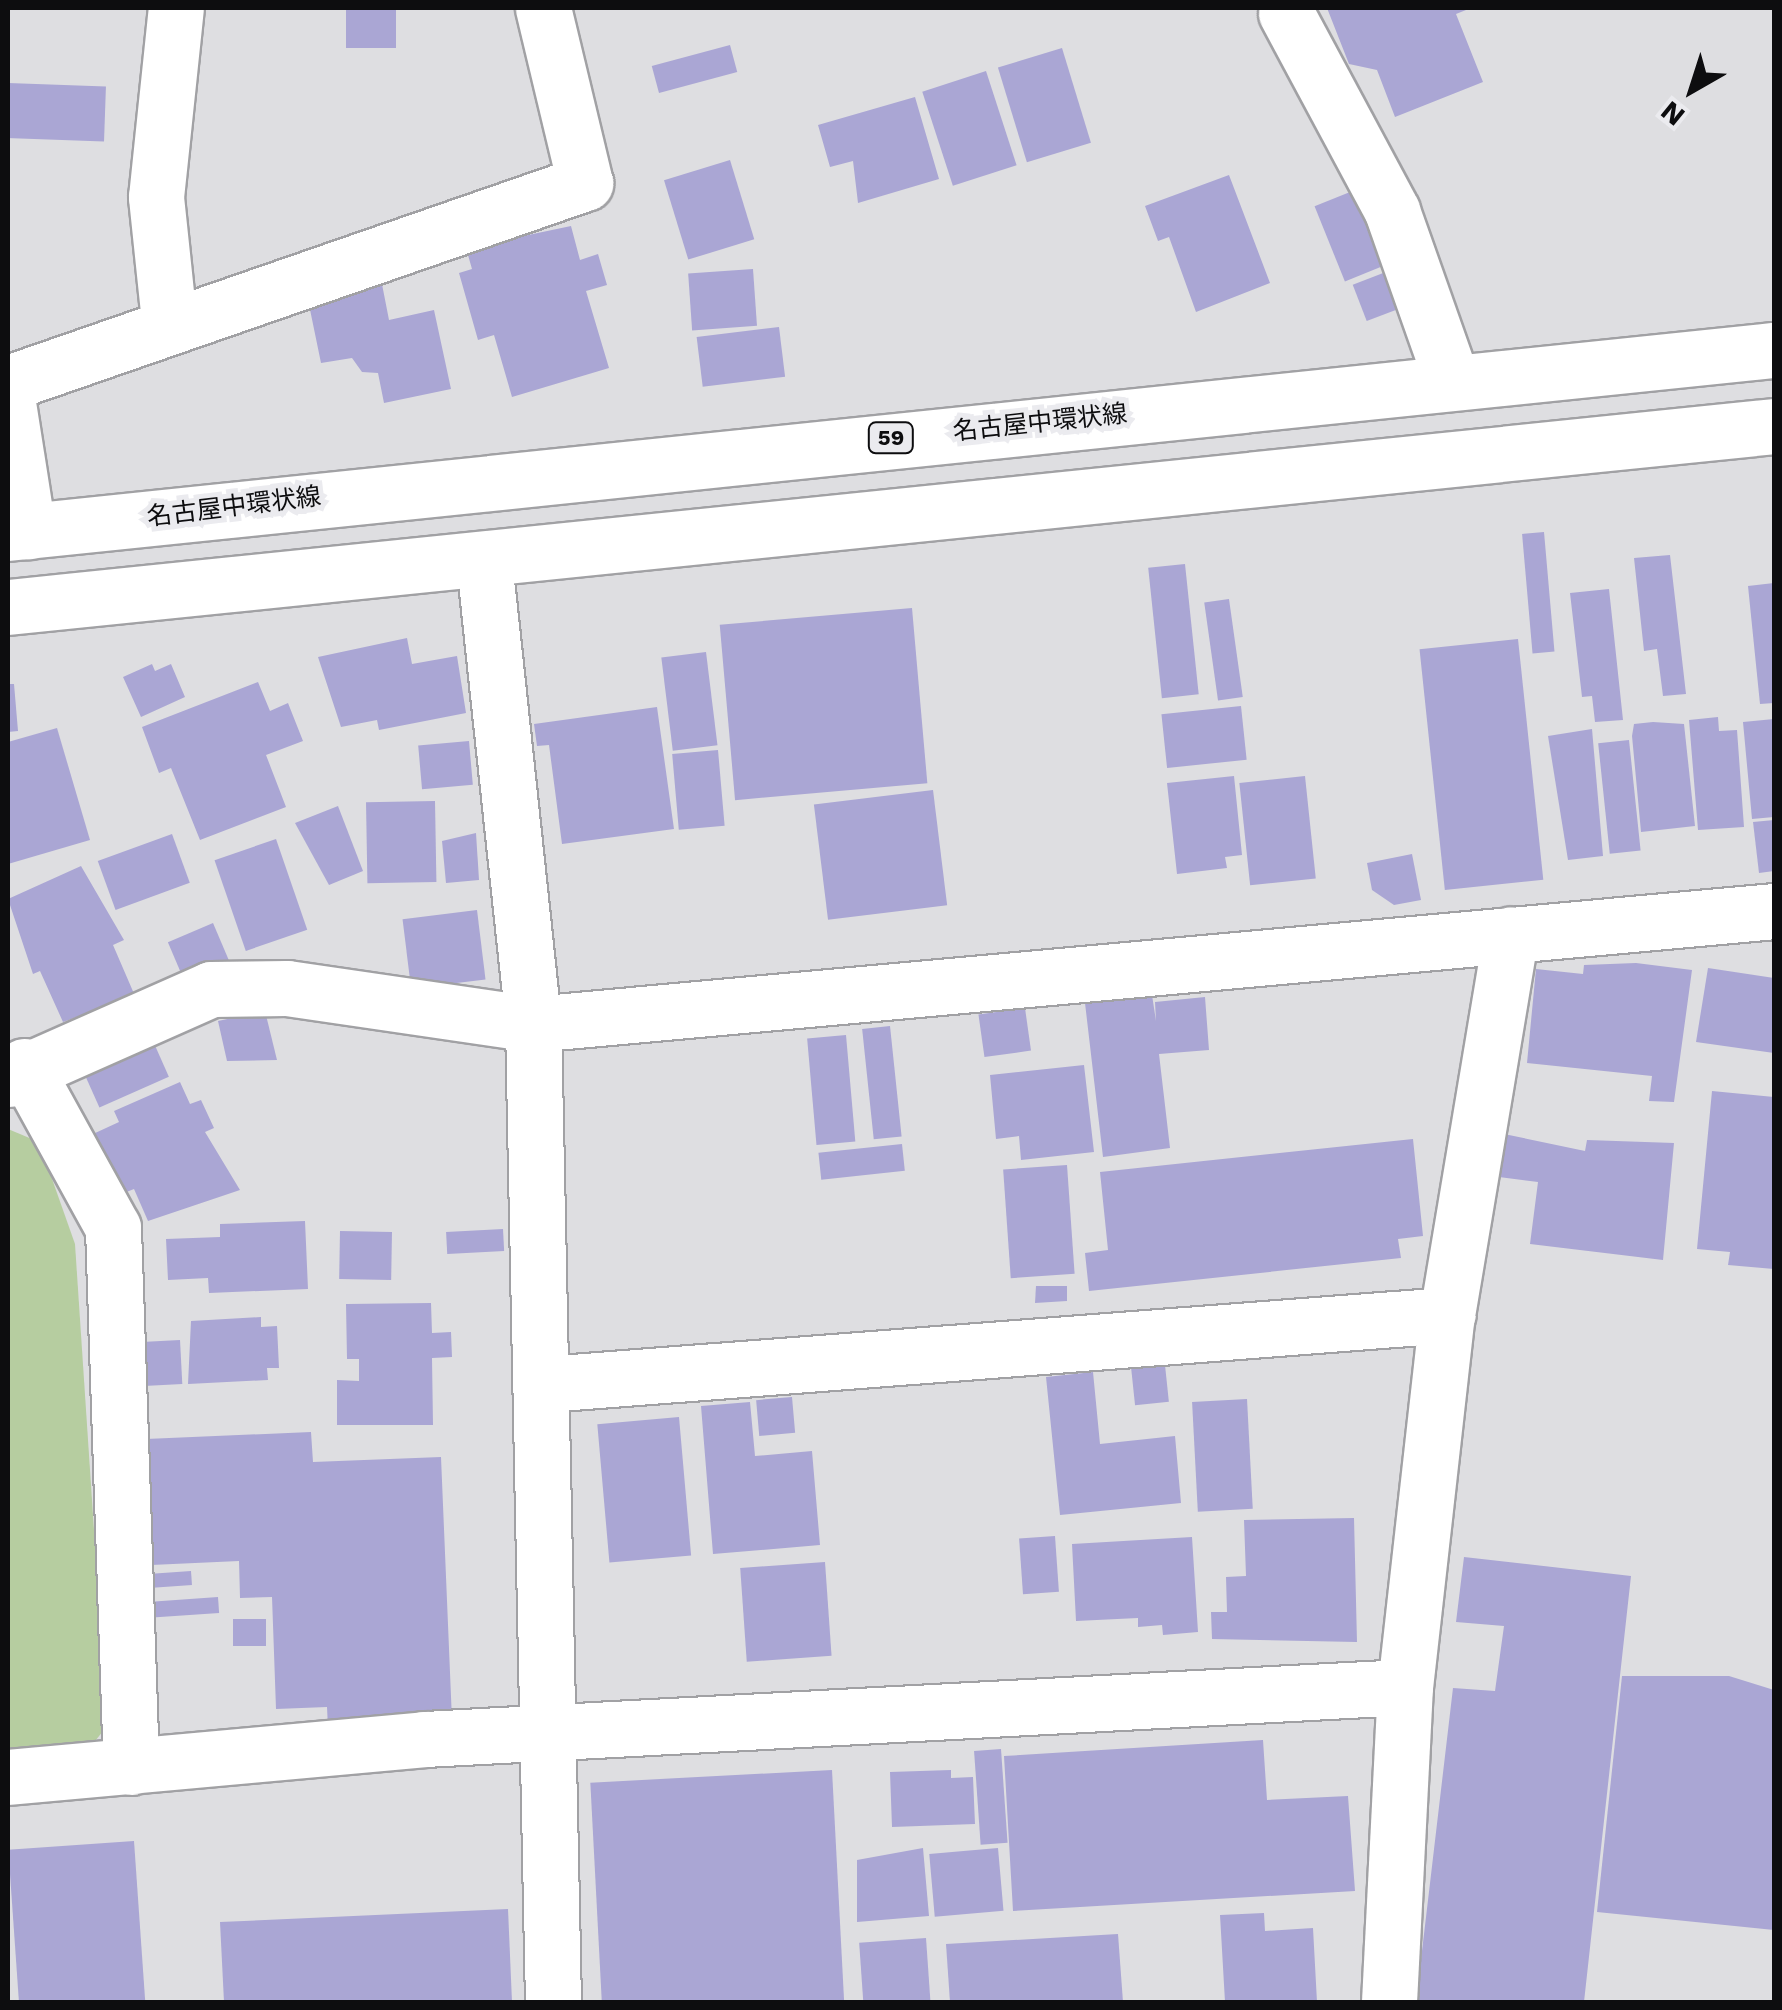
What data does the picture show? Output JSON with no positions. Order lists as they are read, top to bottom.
{
  "streets": {
    "street": ["名古屋中環状線", "59"]
  },
  "north": "bottom left"
}
